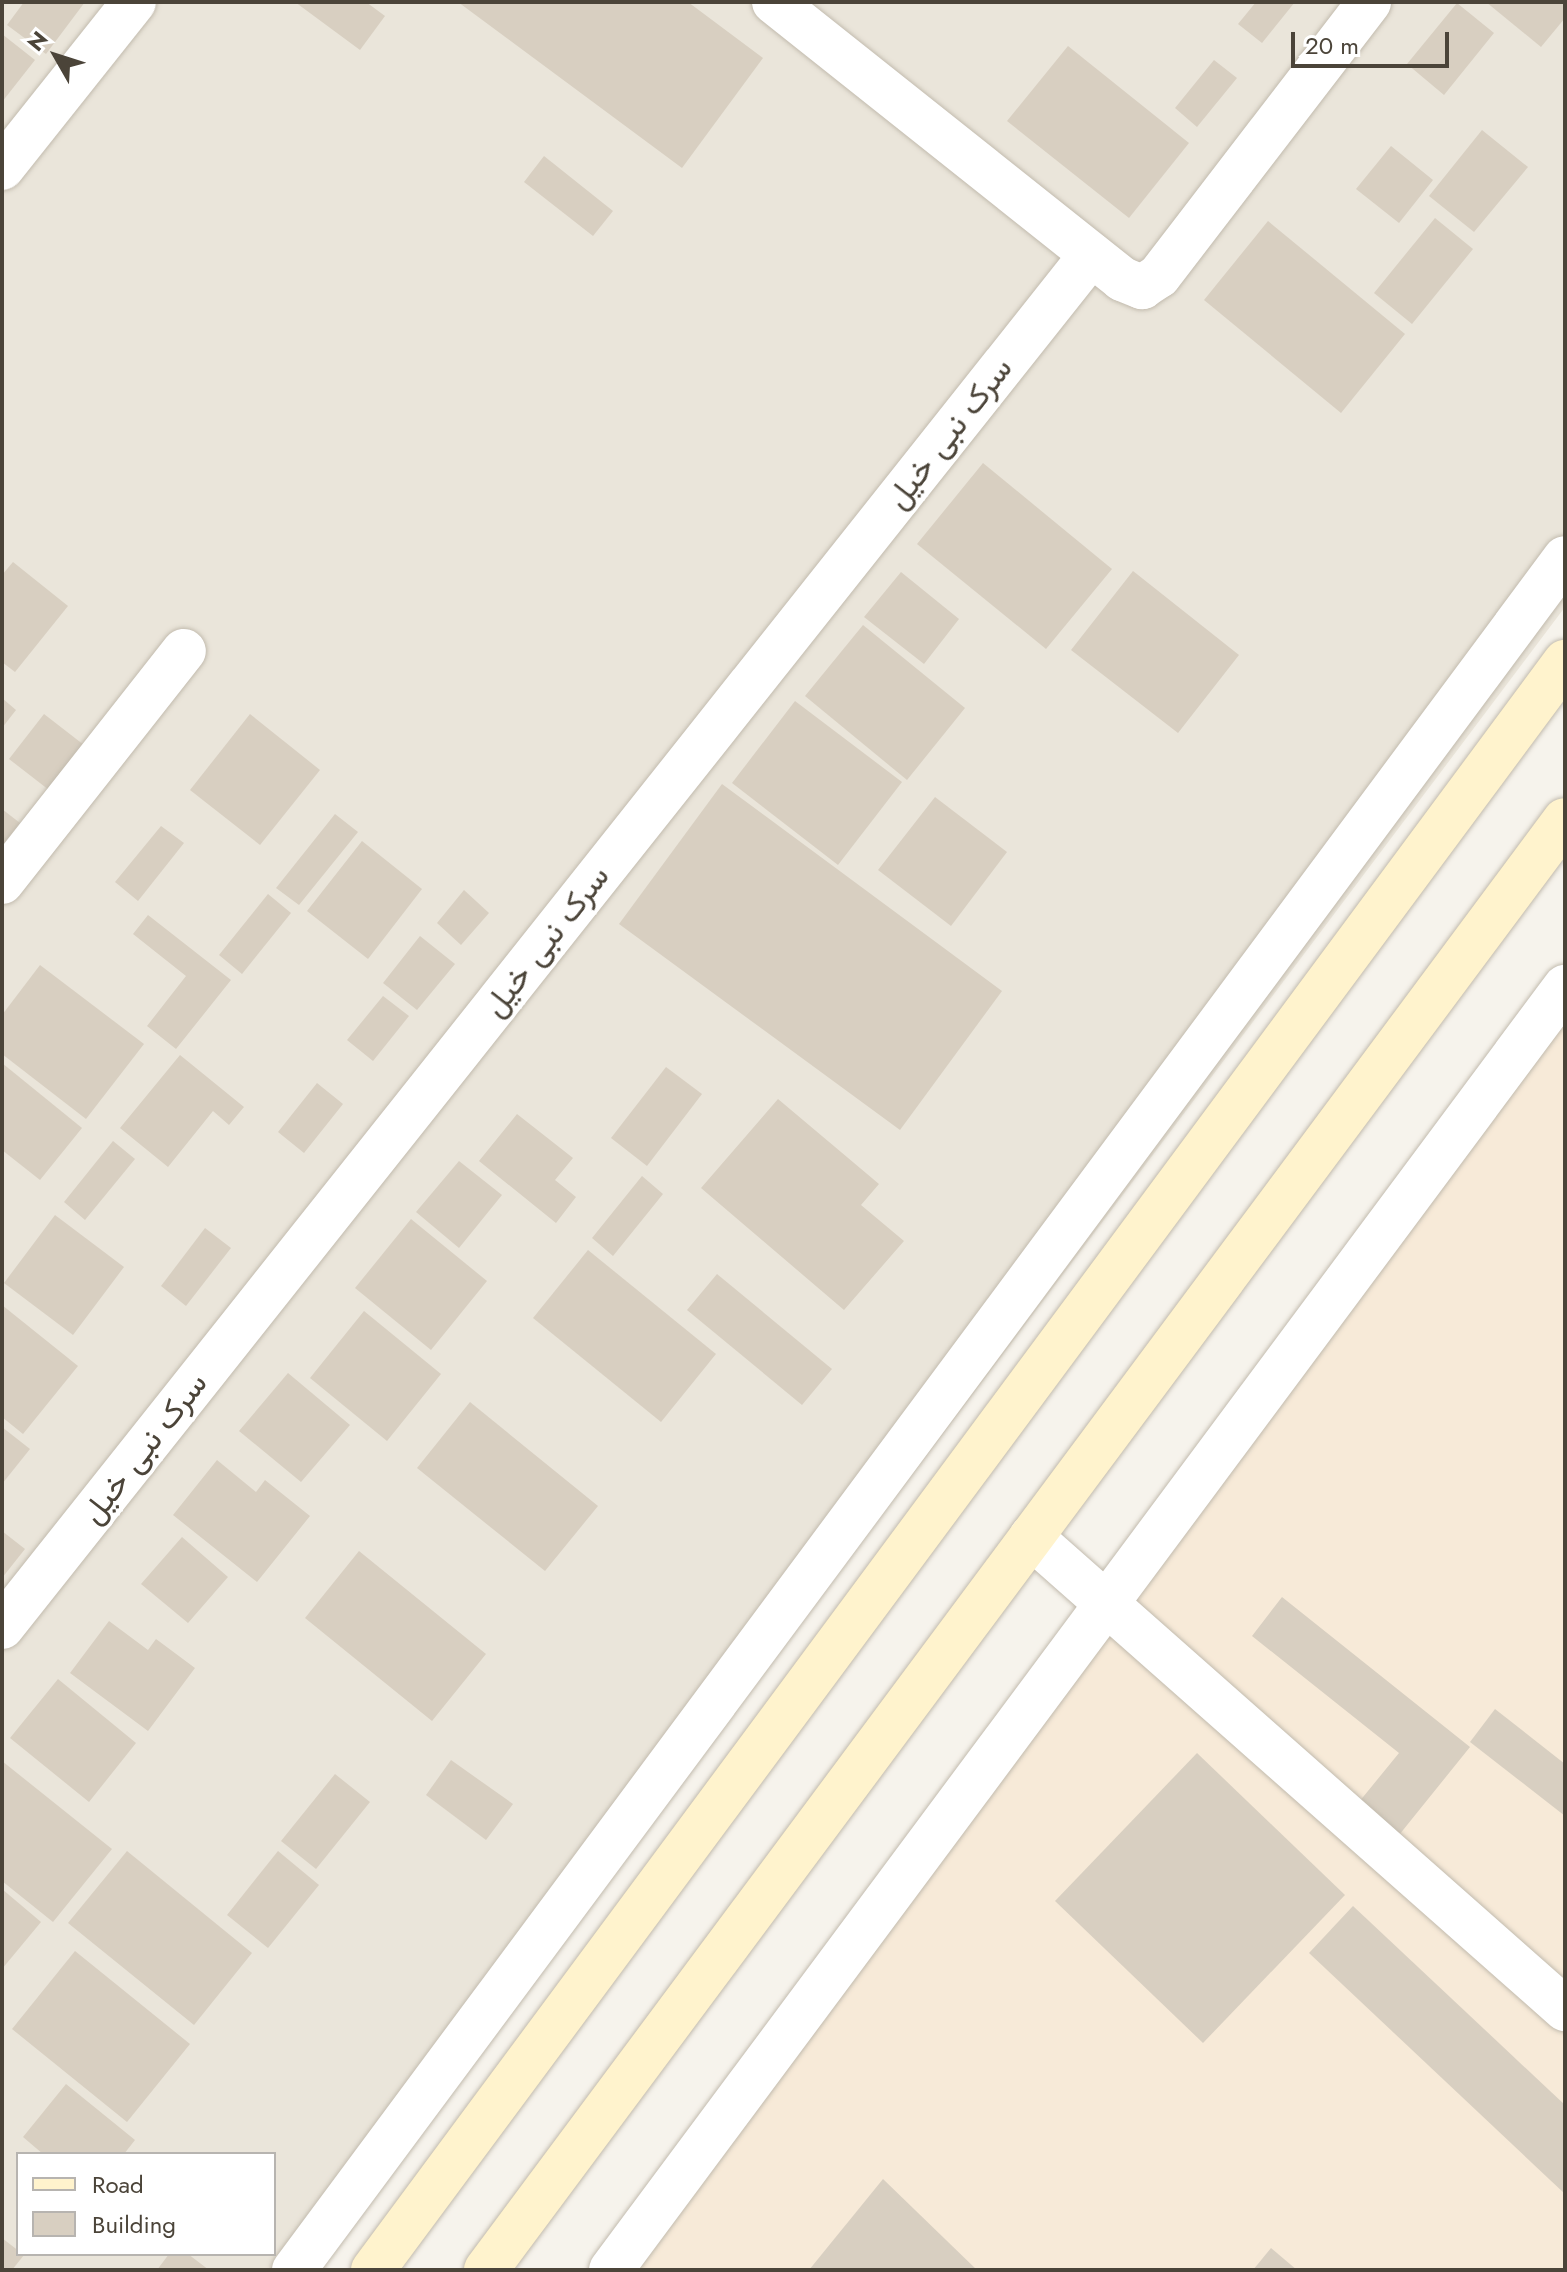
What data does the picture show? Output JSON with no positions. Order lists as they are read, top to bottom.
{
  "streets": {
    "street": ["سرک نبی خیل"]
  },
  "legend": ["Road", "Building"],
  "scale_bar": "20 m",
  "north": "top left"
}
